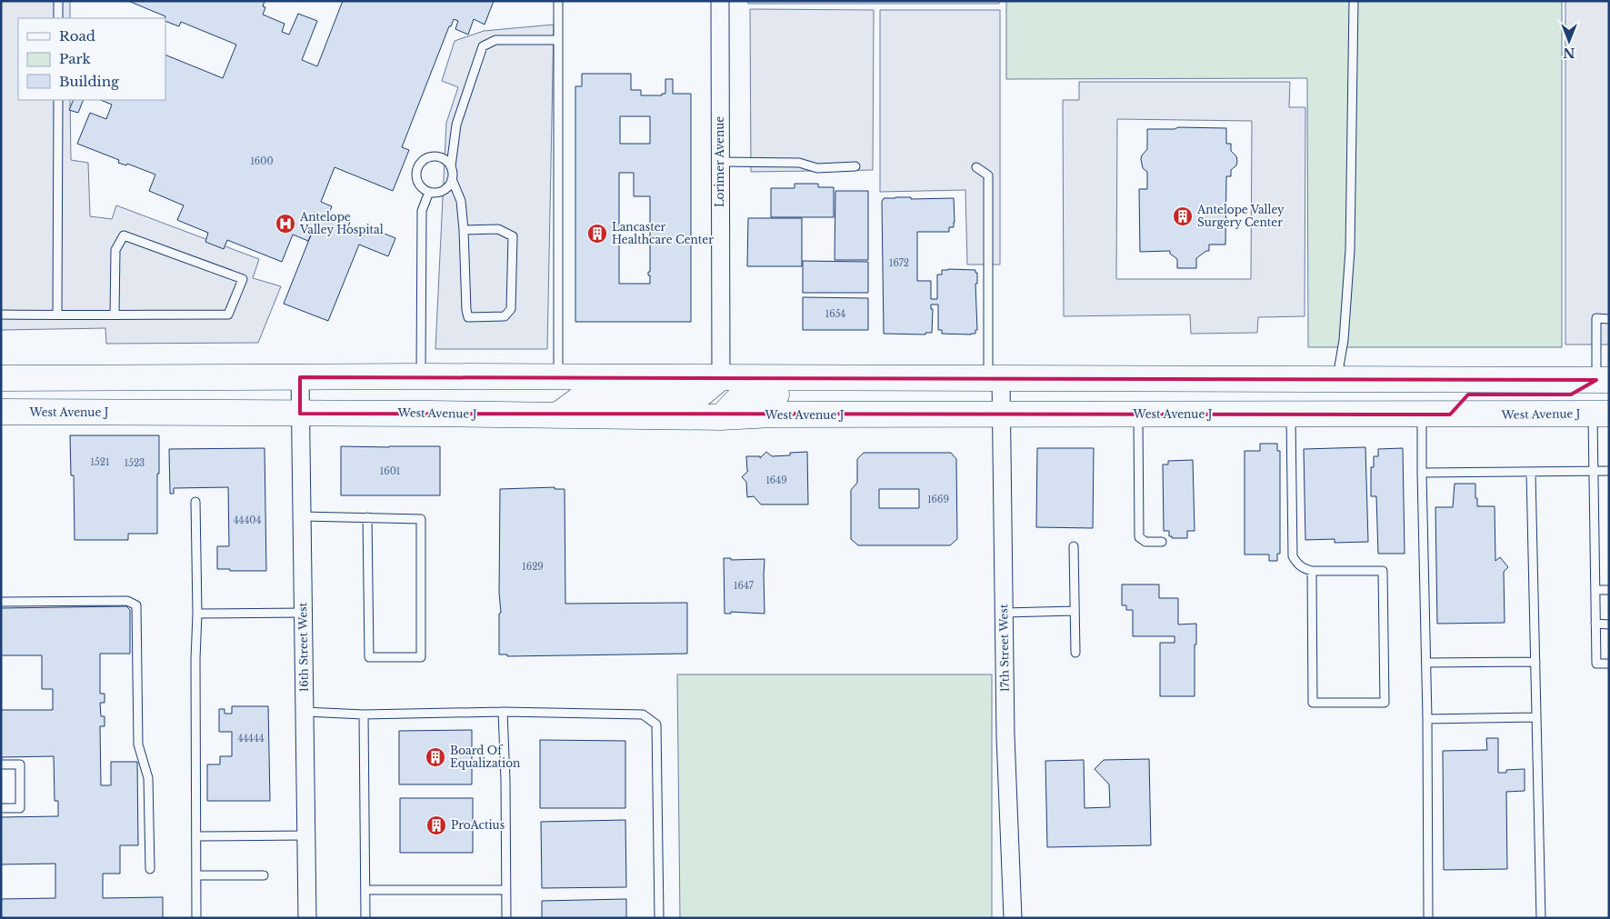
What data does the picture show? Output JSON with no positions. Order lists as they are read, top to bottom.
{
  "streets": {
    "main road": ["West Avenue J"],
    "street": ["Lorimer Avenue", "16th Street West", "17th Street West"]
  },
  "crossings": [
    ["West Avenue J", "16th Street West"],
    ["West Avenue J", "17th Street West"]
  ],
  "places": {
    "building": [
      "Antelope Valley Surgery Center",
      "Lancaster Healthcare Center",
      "Board Of Equalization",
      "ProActius"
    ],
    "hospital": ["Antelope Valley Hospital"]
  },
  "house_numbers": [
    "1600",
    "1672",
    "1654",
    "1521",
    "1523",
    "1601",
    "1649",
    "1669",
    "44404",
    "1629",
    "1647",
    "44444"
  ],
  "legend": ["Road", "Park", "Building"],
  "north": "bottom"
}
